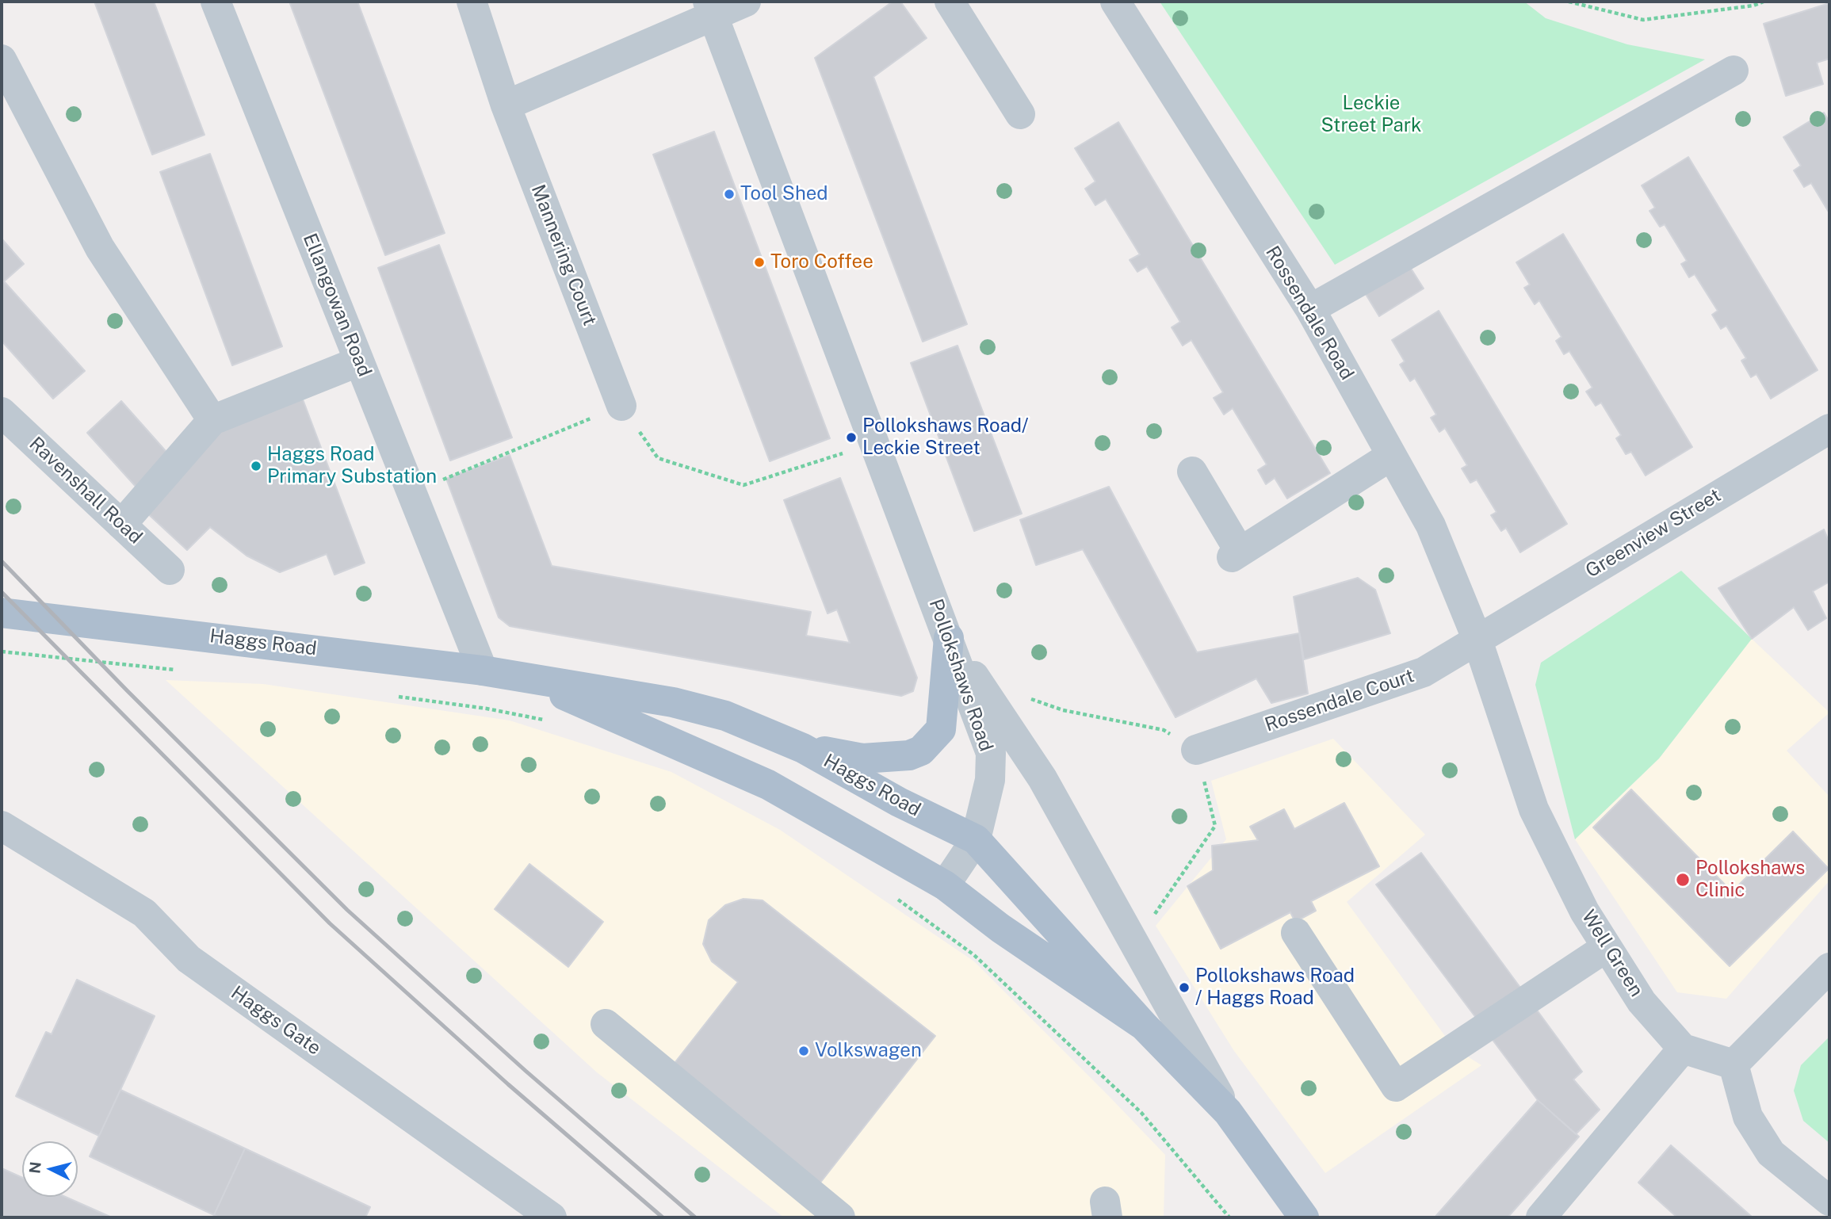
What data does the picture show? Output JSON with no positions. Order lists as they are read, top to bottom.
{
  "streets": {
    "main road": ["Haggs Road"],
    "street": [
      "Mannering Court",
      "Ellangowan Road",
      "Rossendale Road",
      "Ravenshall Road",
      "Greenview Street",
      "Pollokshaws Road",
      "Rossendale Court",
      "Well Green",
      "Haggs Gate"
    ]
  },
  "crossings": [
    ["Ellangowan Road", "Haggs Road"],
    ["Rossendale Road", "Greenview Street"],
    ["Rossendale Road", "Rossendale Court"],
    ["Rossendale Road", "Well Green"],
    ["Greenview Street", "Rossendale Court"],
    ["Greenview Street", "Well Green"],
    ["Haggs Road", "Pollokshaws Road"],
    ["Rossendale Court", "Well Green"]
  ],
  "parks": ["Leckie Street Park"],
  "places": [
    "Tool Shed",
    "Toro Coffee",
    "Pollokshaws Road/ Leckie Street",
    "Haggs Road Primary Substation",
    "Pollokshaws Clinic",
    "Pollokshaws Road / Haggs Road",
    "Volkswagen"
  ],
  "north": "left"
}
